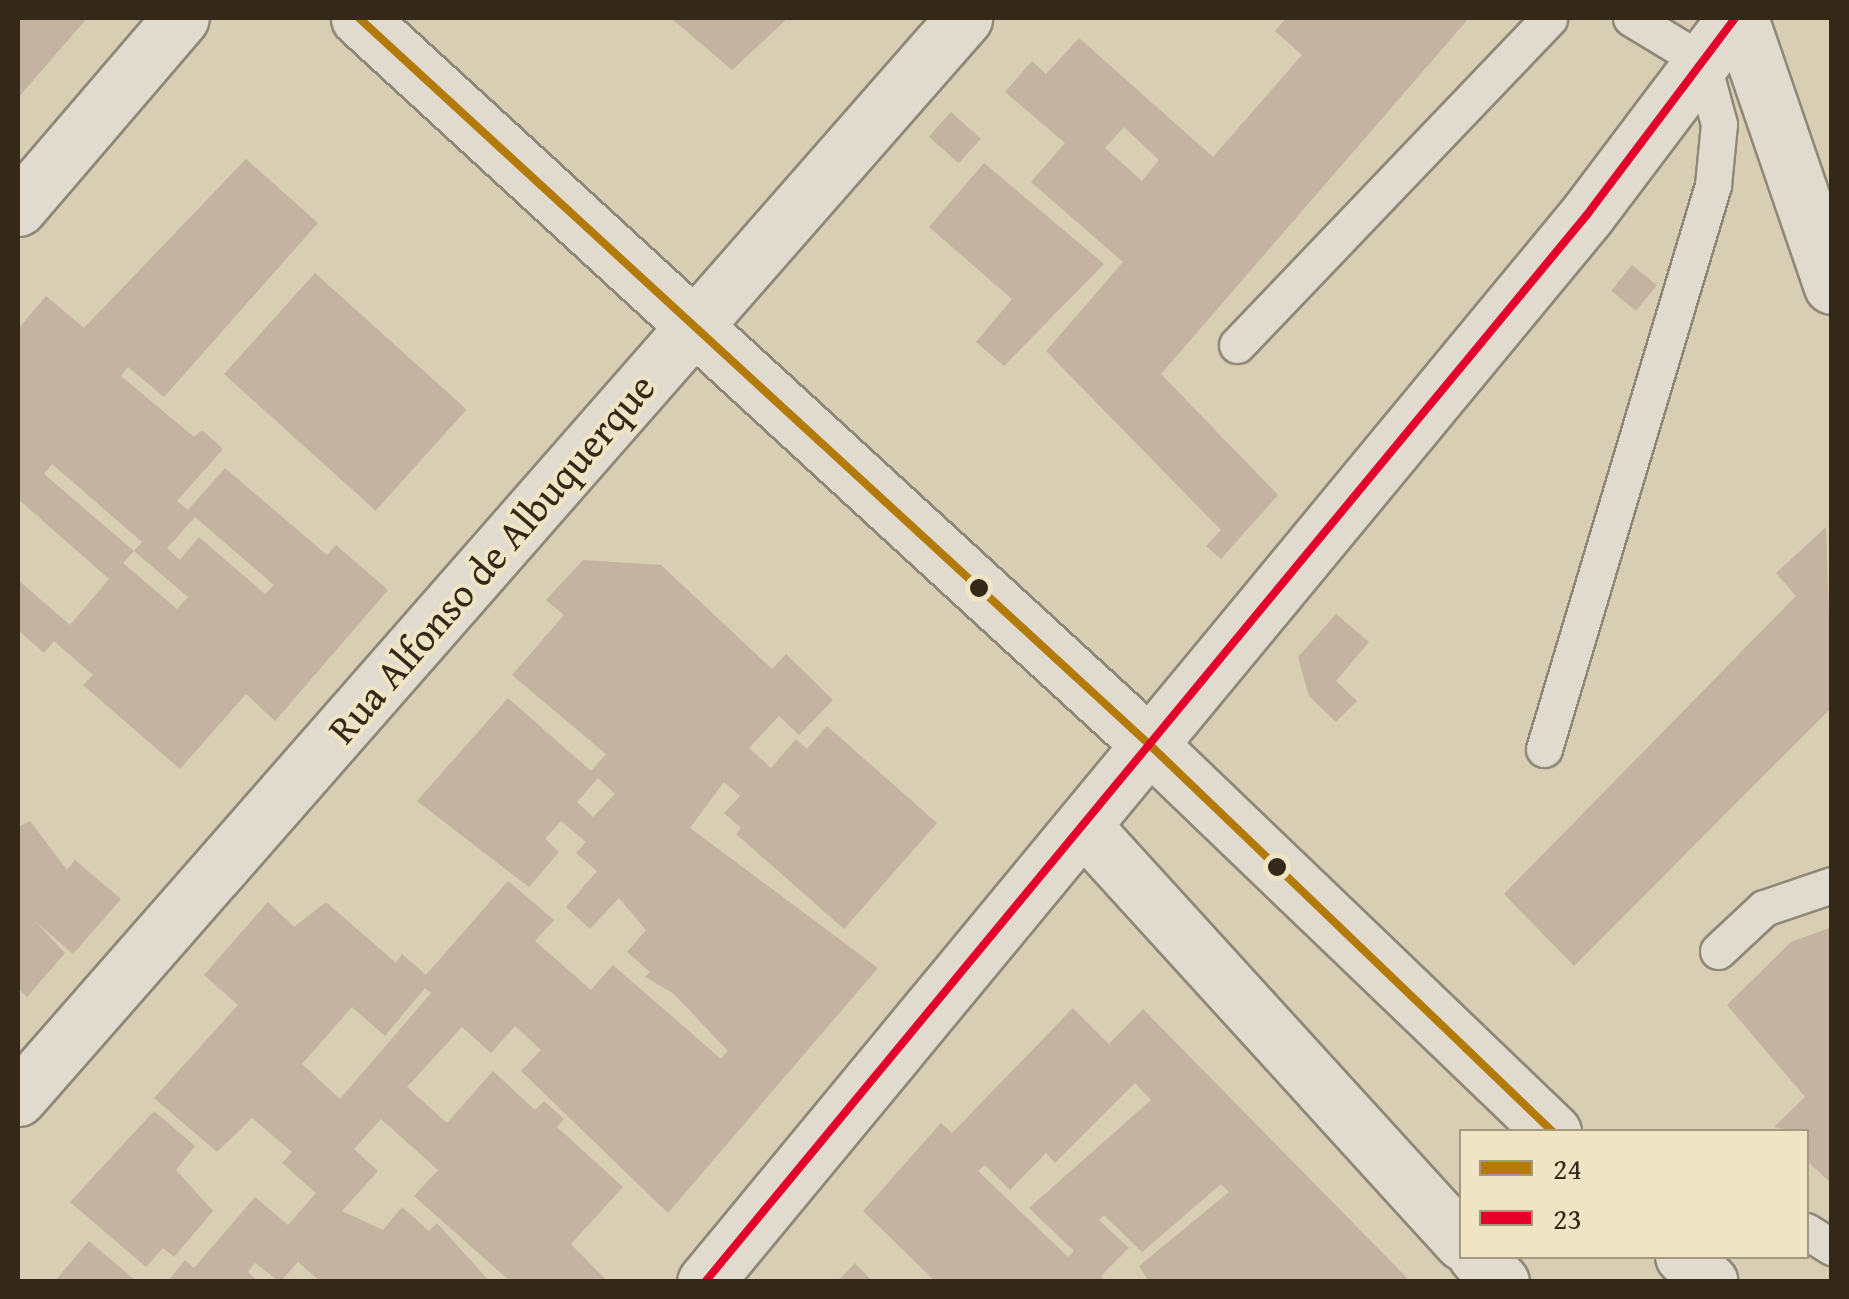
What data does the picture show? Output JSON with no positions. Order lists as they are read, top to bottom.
{
  "streets": {
    "street": ["Rua Alfonso de Albuquerque"]
  },
  "lines": ["transit line 24", "transit line 23"],
  "legend": ["24", "23"]
}
